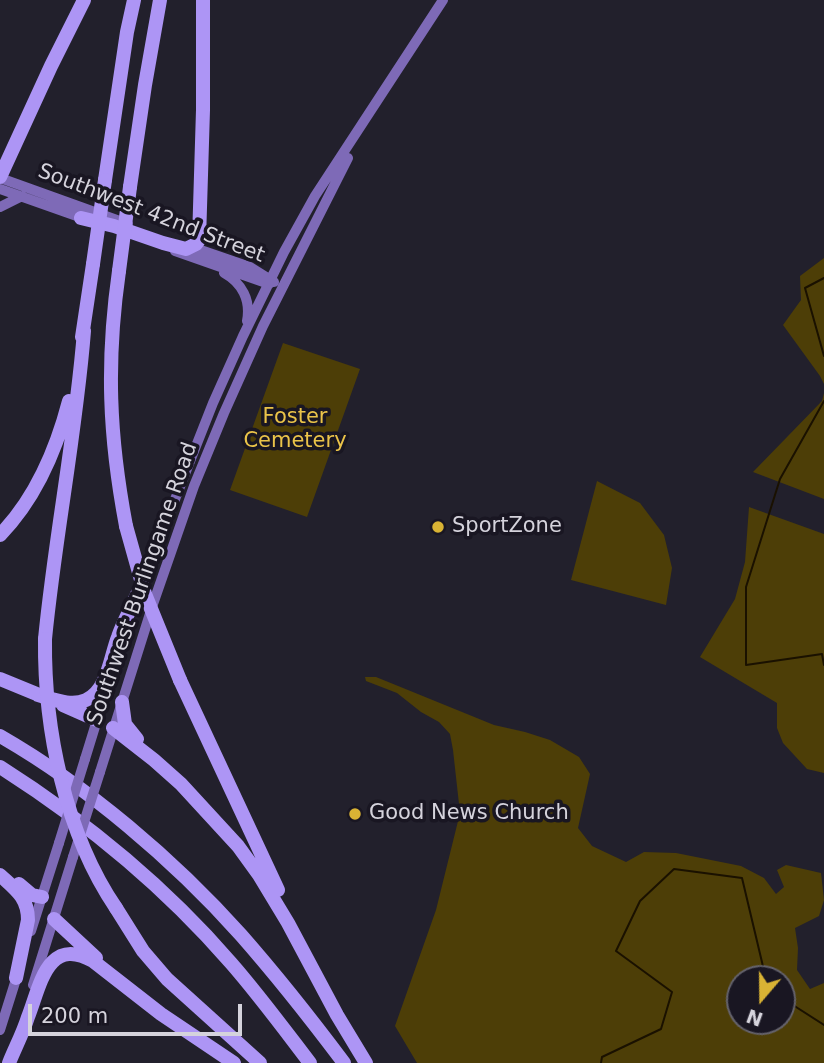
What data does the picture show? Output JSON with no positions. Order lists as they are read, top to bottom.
{
  "streets": {
    "main road": ["Southwest 42nd Street", "Southwest Burlingame Road"]
  },
  "crossings": [
    ["Southwest 42nd Street", "Southwest Burlingame Road"]
  ],
  "parks": ["Foster Cemetery"],
  "places": ["SportZone", "Good News Church"],
  "scale_bar": "200 m",
  "north": "bottom"
}
